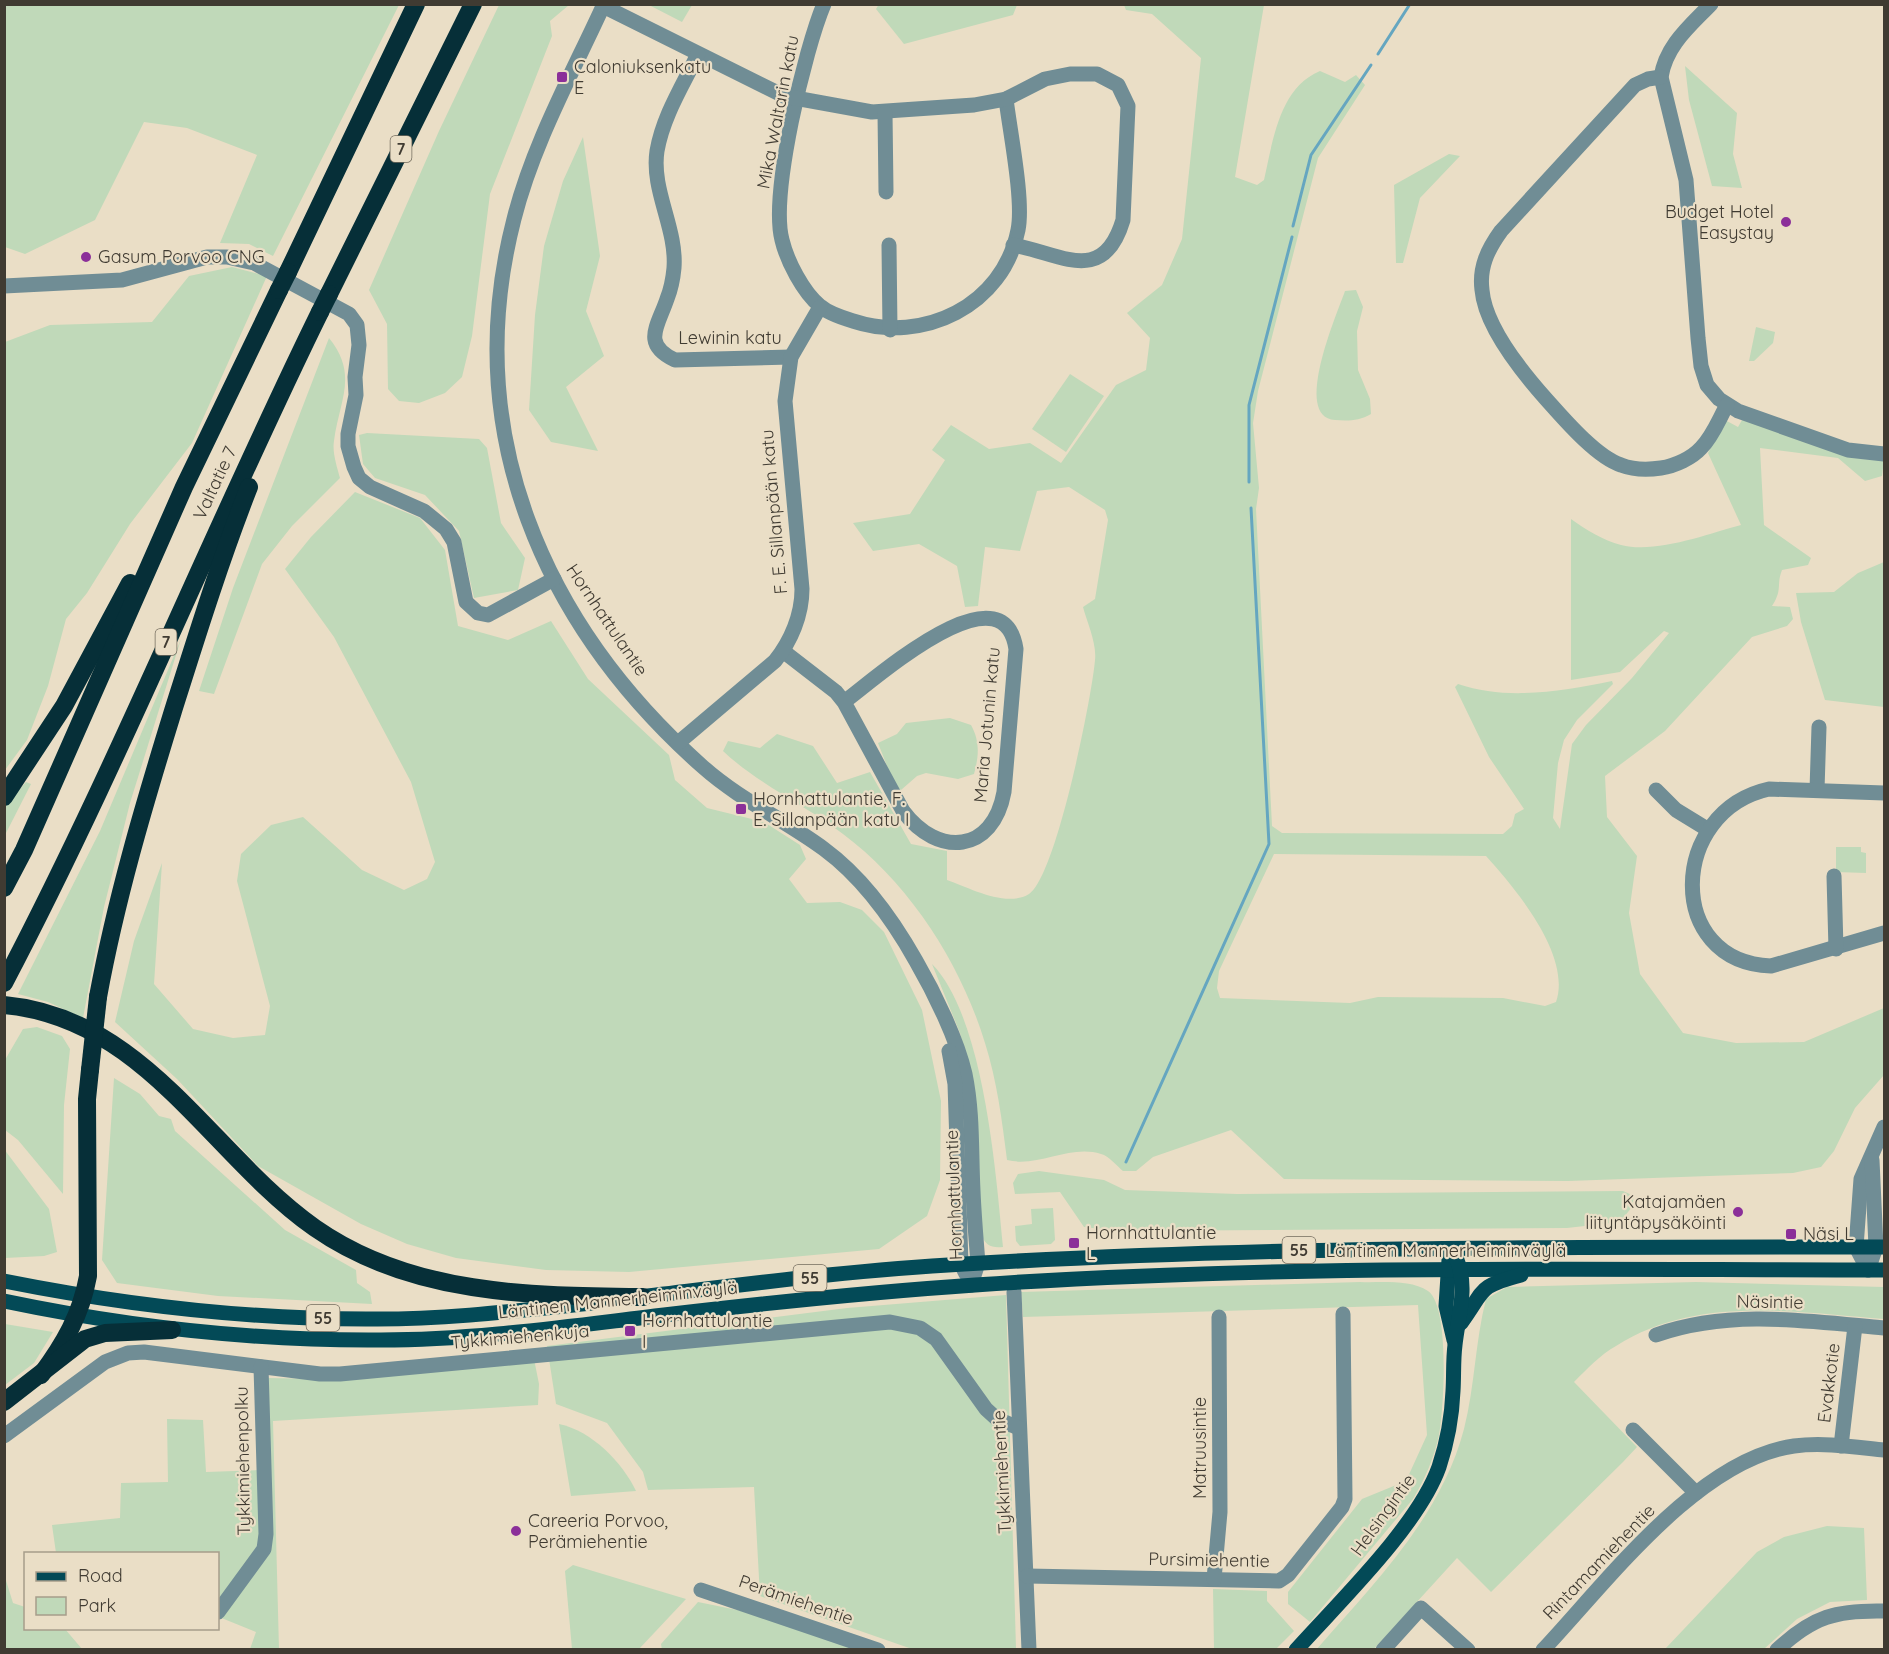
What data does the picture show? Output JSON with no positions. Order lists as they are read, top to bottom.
{
  "streets": {
    "highway": ["7", "Valtatie 7"],
    "main road": ["55", "Läntinen Mannerheiminväylä", "Helsingintie"],
    "street": [
      "Mika Waltarin katu",
      "Lewinin katu",
      "F. E. Sillanpään katu",
      "Hornhattulantie",
      "Maria Jotunin katu",
      "Näsintie",
      "Tykkimiehenkuja",
      "Evakkotie",
      "Matruusintie",
      "Tykkimiehenpolku",
      "Tykkimiehentie",
      "Pursimiehentie",
      "Rintamamiehentie",
      "Perämiehentie"
    ]
  },
  "crossings": [
    ["Mika Waltarin katu", "F. E. Sillanpään katu"],
    ["Lewinin katu", "F. E. Sillanpään katu"],
    ["F. E. Sillanpään katu", "Hornhattulantie"],
    ["F. E. Sillanpään katu", "Maria Jotunin katu"],
    ["Hornhattulantie", "Läntinen Mannerheiminväylä"],
    ["Läntinen Mannerheiminväylä", "Helsingintie"],
    ["Näsintie", "Evakkotie"],
    ["Tykkimiehenkuja", "Tykkimiehenpolku"],
    ["Tykkimiehenkuja", "Tykkimiehentie"],
    ["Evakkotie", "Rintamamiehentie"],
    ["Matruusintie", "Pursimiehentie"],
    ["Tykkimiehentie", "Pursimiehentie"]
  ],
  "places": {
    "transit": [
      "Caloniuksenkatu E",
      "Hornhattulantie, F. E. Sillanpään katu I",
      "Näsi L",
      "Hornhattulantie L",
      "Hornhattulantie I"
    ],
    "other": [
      "Budget Hotel Easystay",
      "Gasum Porvoo CNG",
      "Katajamäen liityntäpysäköinti",
      "Careeria Porvoo, Perämiehentie"
    ]
  },
  "legend": ["Road", "Park"]
}
